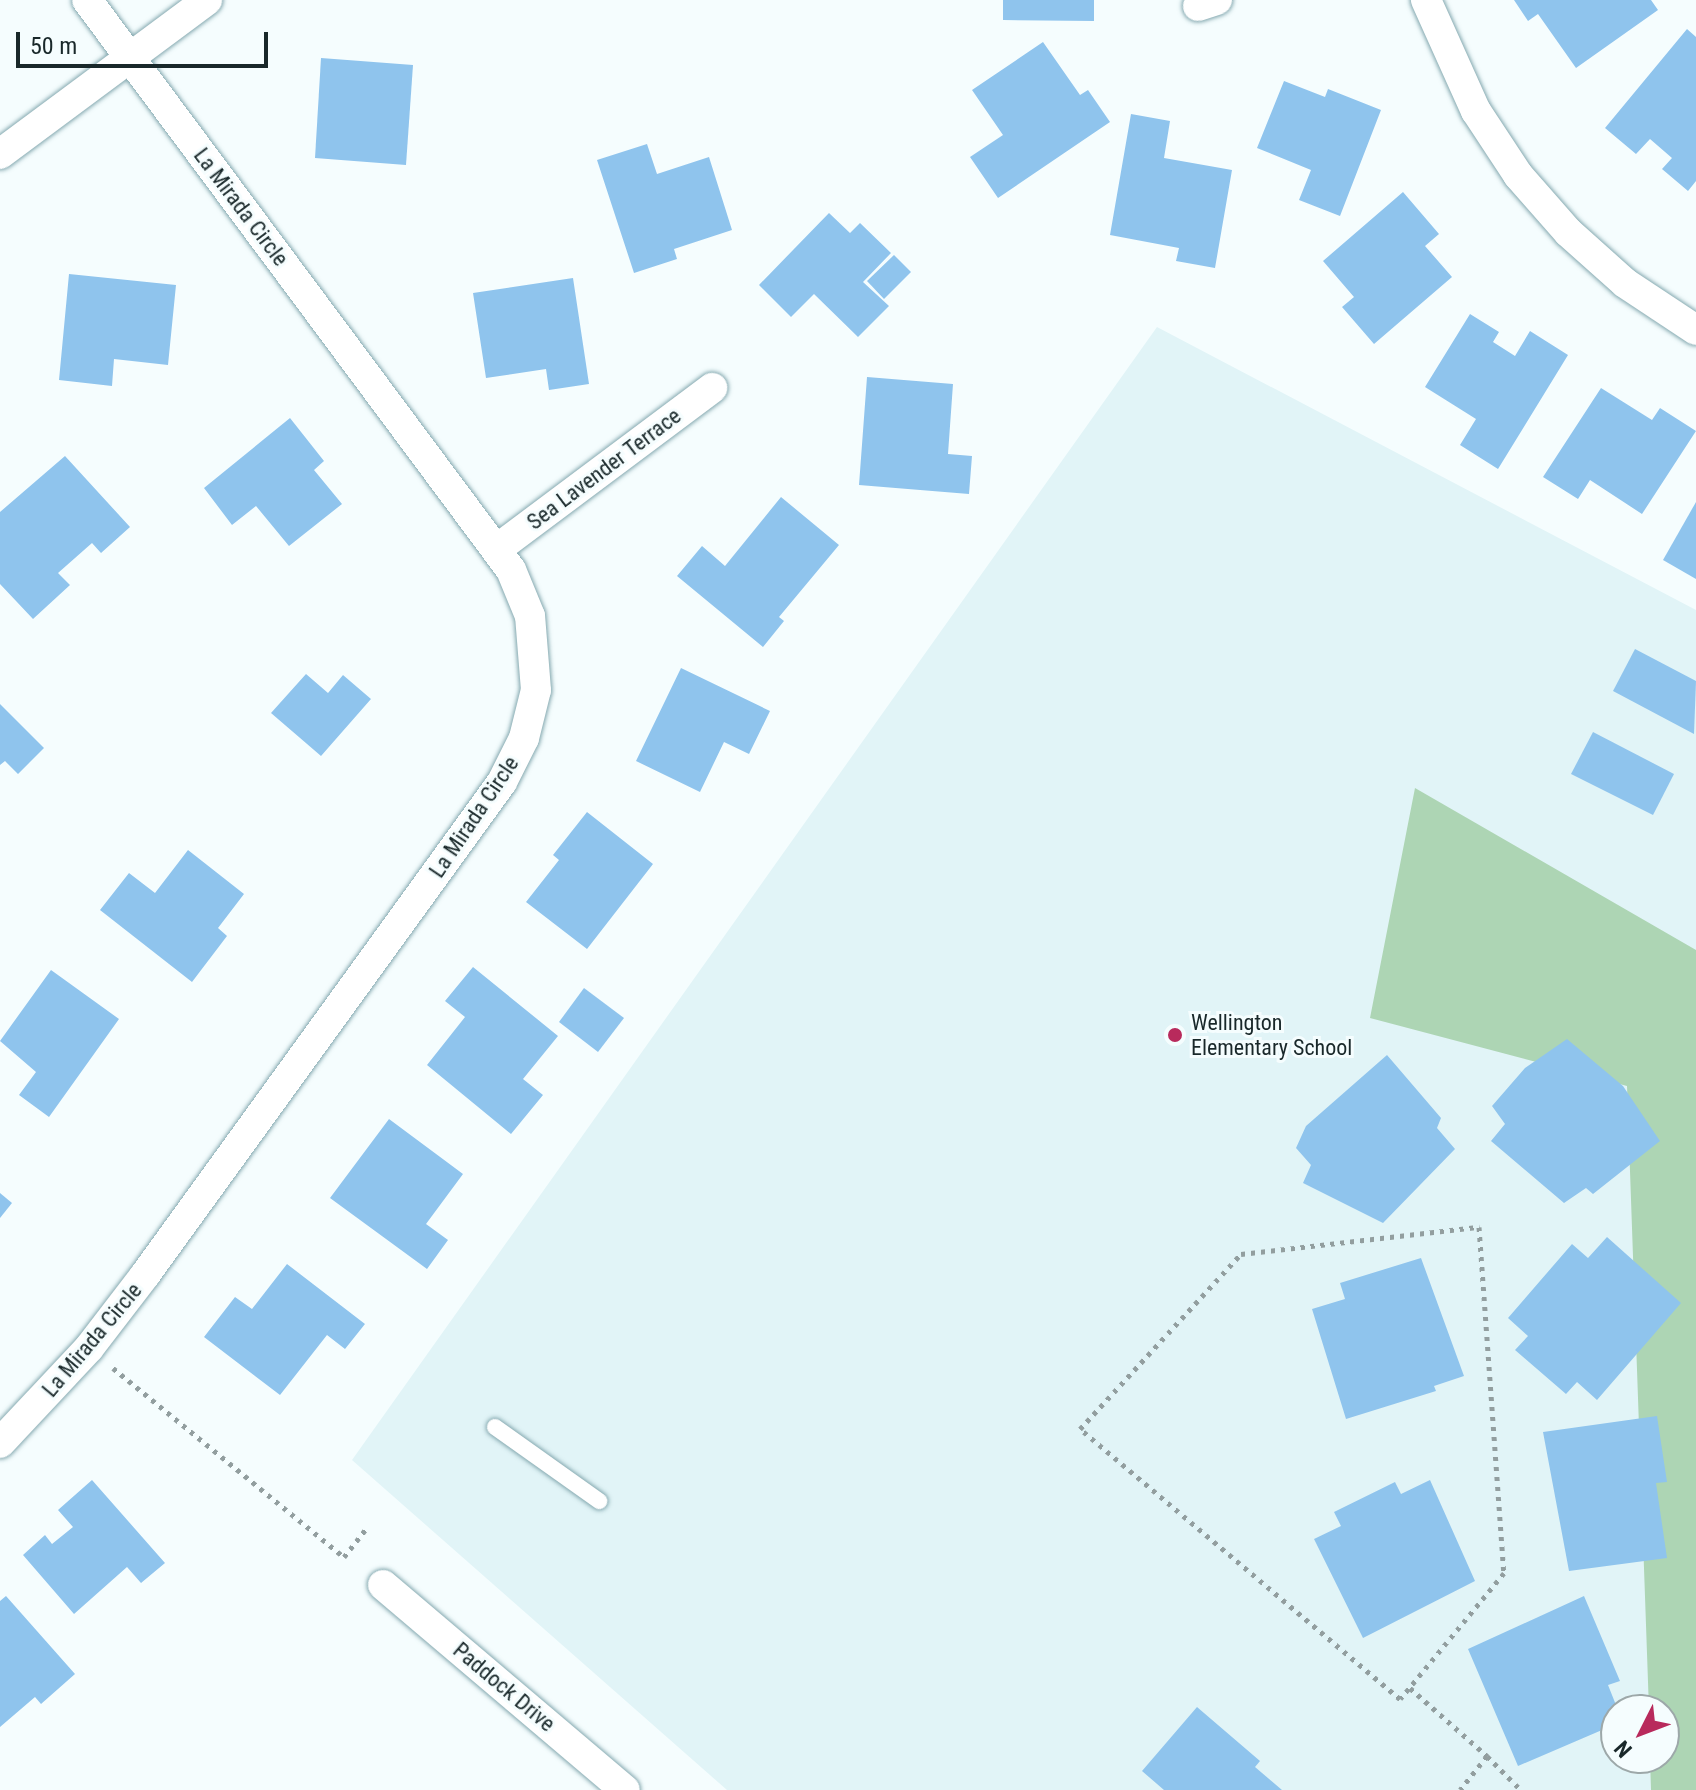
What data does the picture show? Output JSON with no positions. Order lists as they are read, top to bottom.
{
  "streets": {
    "street": ["La Mirada Circle", "Sea Lavender Terrace", "Paddock Drive"]
  },
  "crossings": [
    ["La Mirada Circle", "Sea Lavender Terrace"]
  ],
  "places": ["Wellington Elementary School"],
  "scale_bar": "50 m",
  "north": "bottom left"
}
